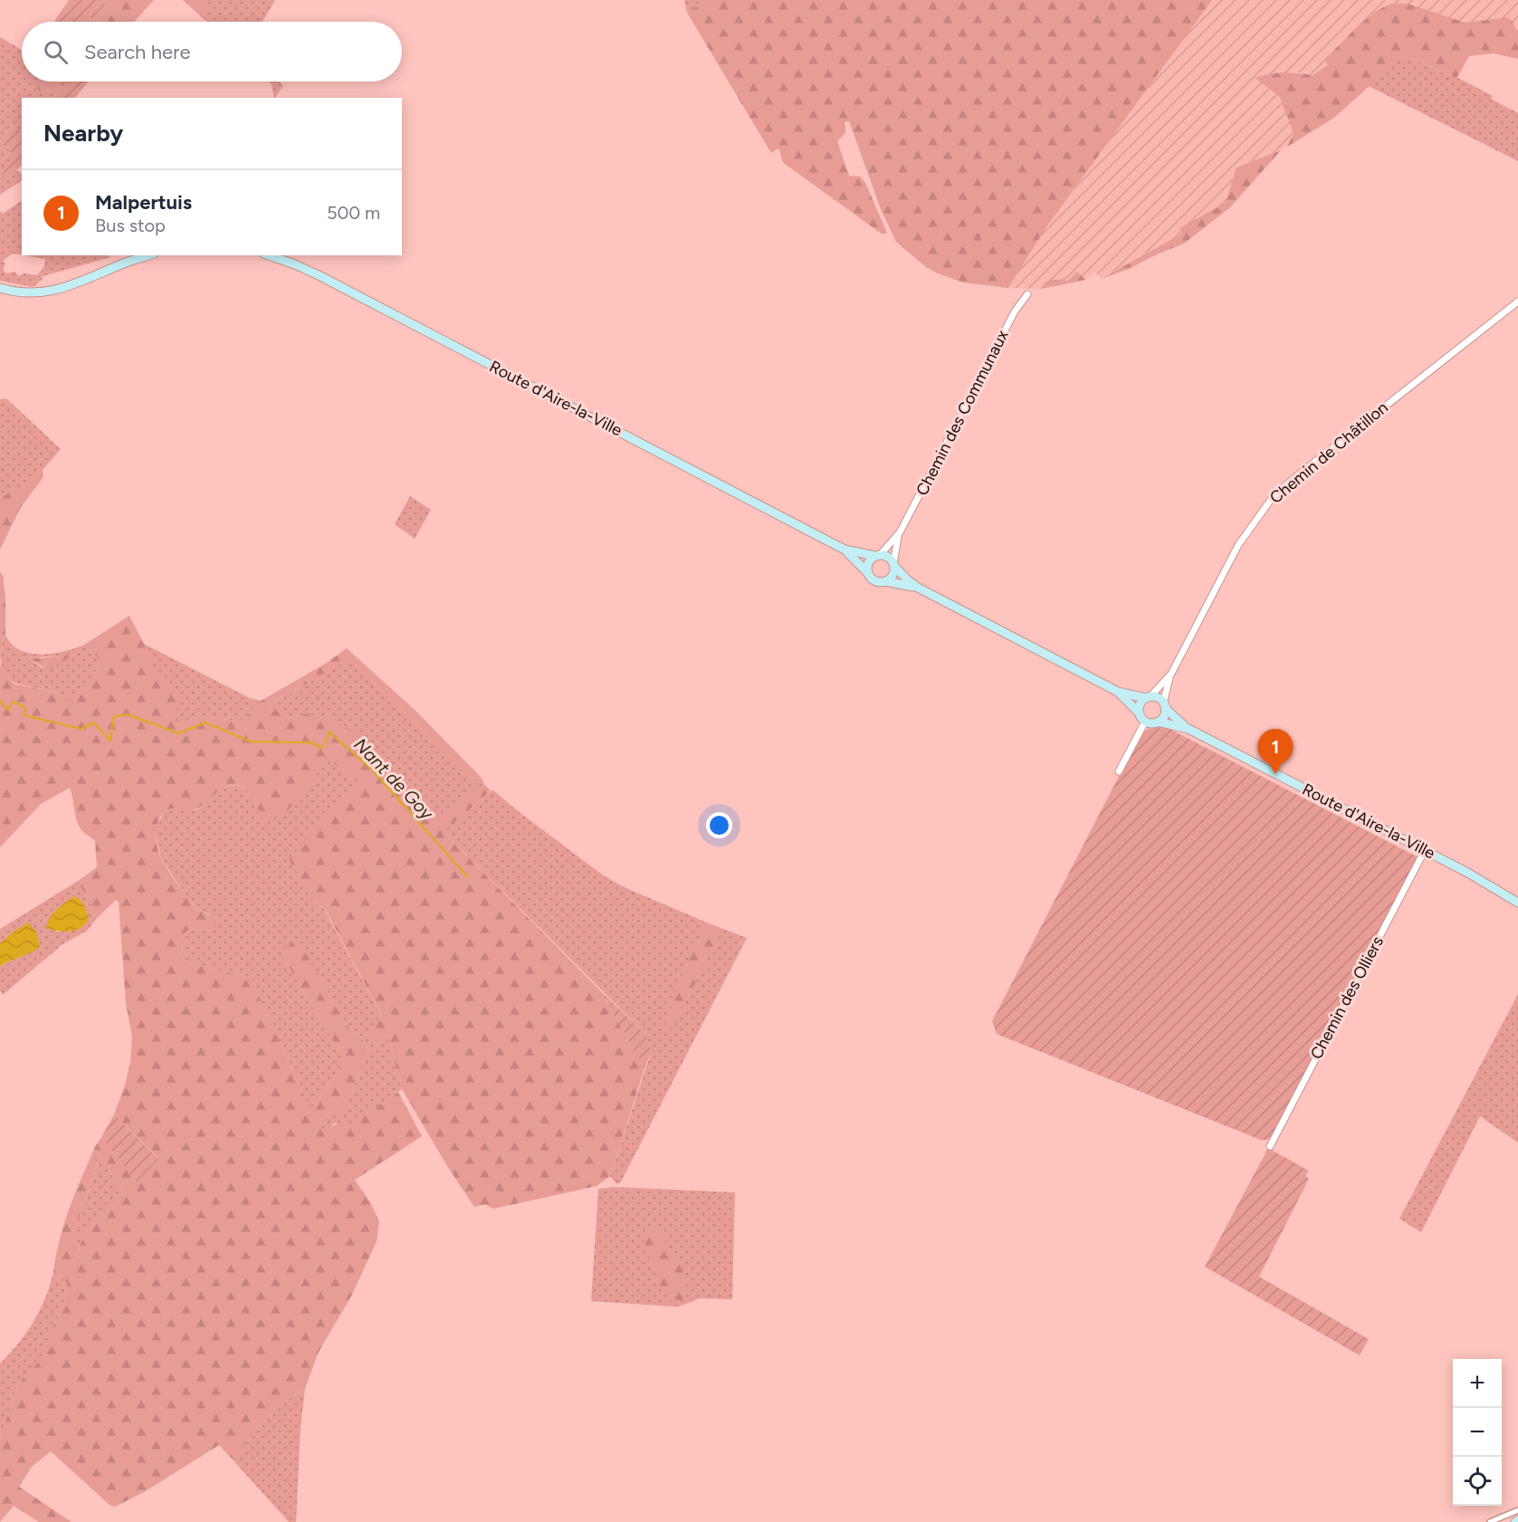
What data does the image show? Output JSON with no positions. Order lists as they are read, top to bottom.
{
  "streets": {
    "main road": ["Route d'Aire-la-Ville"],
    "street": ["Chemin des Communaux", "Chemin de Châtillon", "Chemin des Olliers"]
  },
  "crossings": [
    ["Route d'Aire-la-Ville", "Chemin des Communaux"],
    ["Route d'Aire-la-Ville", "Chemin de Châtillon"],
    ["Route d'Aire-la-Ville", "Chemin des Olliers"]
  ],
  "water": ["Nant de Goy"],
  "page": {
    "search": "Search here",
    "heading": "Nearby",
    "list": [
      {
        "mark": "1",
        "name": "Malpertuis",
        "note": "Bus stop",
        "value": "500 m"
      }
    ],
    "pins": "1",
    "map_buttons": ["+", "−"]
  }
}
